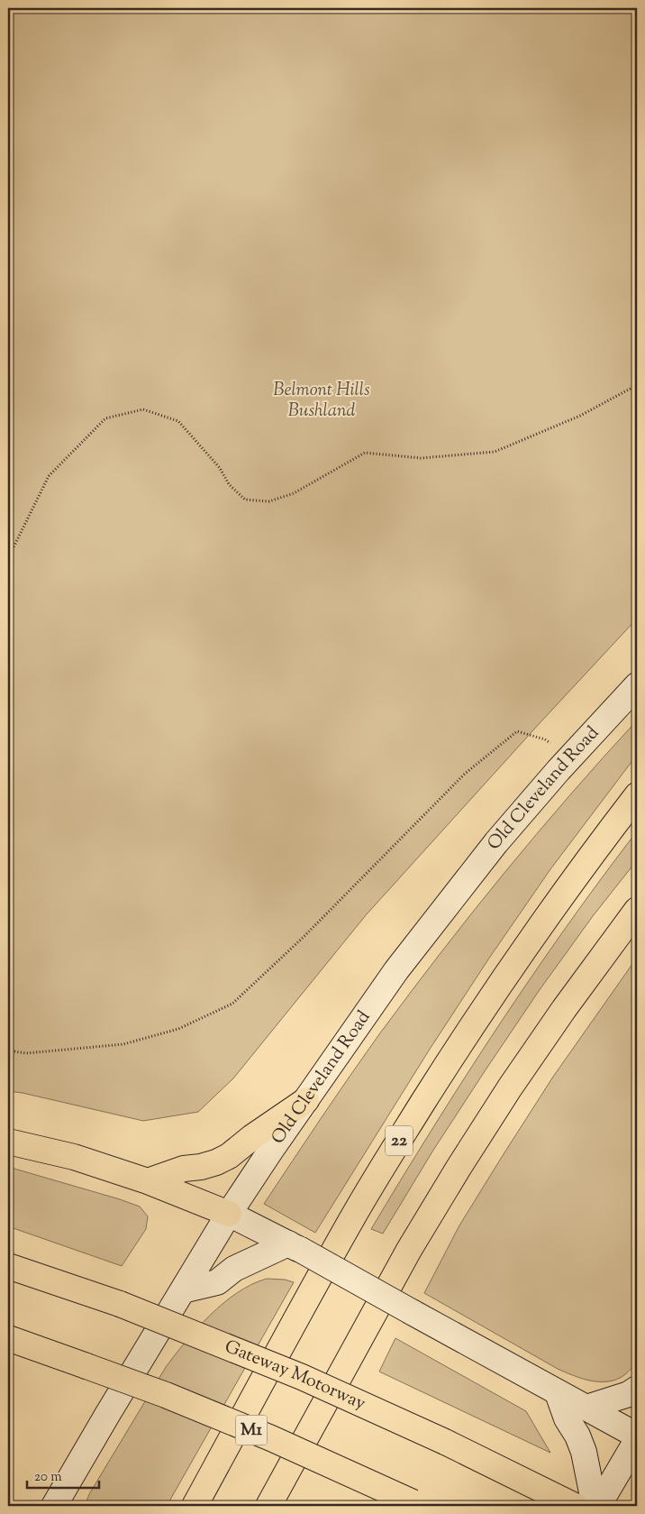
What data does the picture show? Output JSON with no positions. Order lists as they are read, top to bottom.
{
  "streets": {
    "highway": ["22", "Gateway Motorway", "M1"],
    "main road": ["Old Cleveland Road"]
  },
  "parks": ["Belmont Hills Bushland"],
  "scale_bar": "20 m"
}
